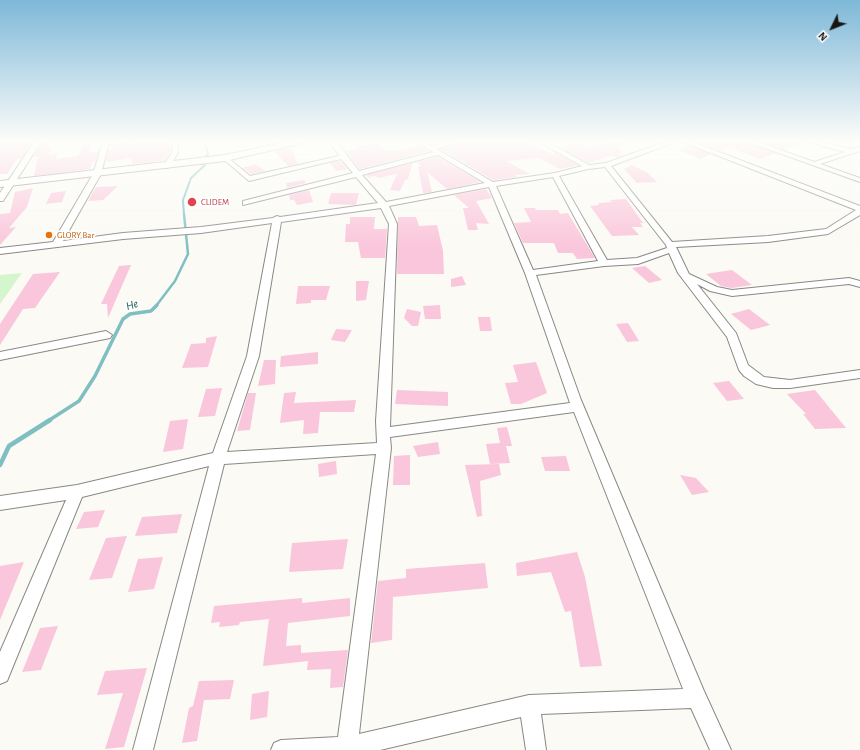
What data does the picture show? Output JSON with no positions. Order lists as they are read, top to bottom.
{
  "water": ["He"],
  "places": ["CLIDEM", "GLORY Bar"],
  "north": "bottom left"
}
